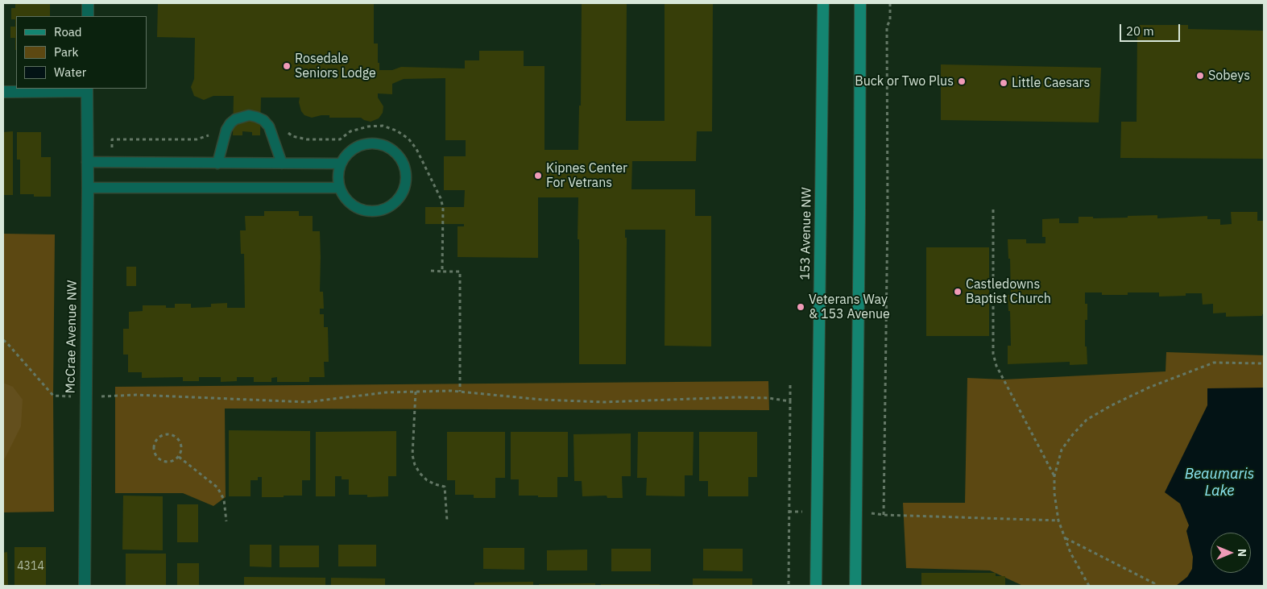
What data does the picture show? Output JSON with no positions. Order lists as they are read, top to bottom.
{
  "streets": {
    "main road": ["153 Avenue NW"],
    "street": ["McCrae Avenue NW"]
  },
  "water": ["Beaumaris Lake"],
  "places": [
    "Rosedale Seniors Lodge",
    "Sobeys",
    "Buck or Two Plus",
    "Little Caesars",
    "Kipnes Center For Vetrans",
    "Castledowns Baptist Church",
    "Veterans Way & 153 Avenue"
  ],
  "house_numbers": ["4314"],
  "legend": ["Road", "Park", "Water"],
  "scale_bar": "20 m",
  "north": "right"
}
